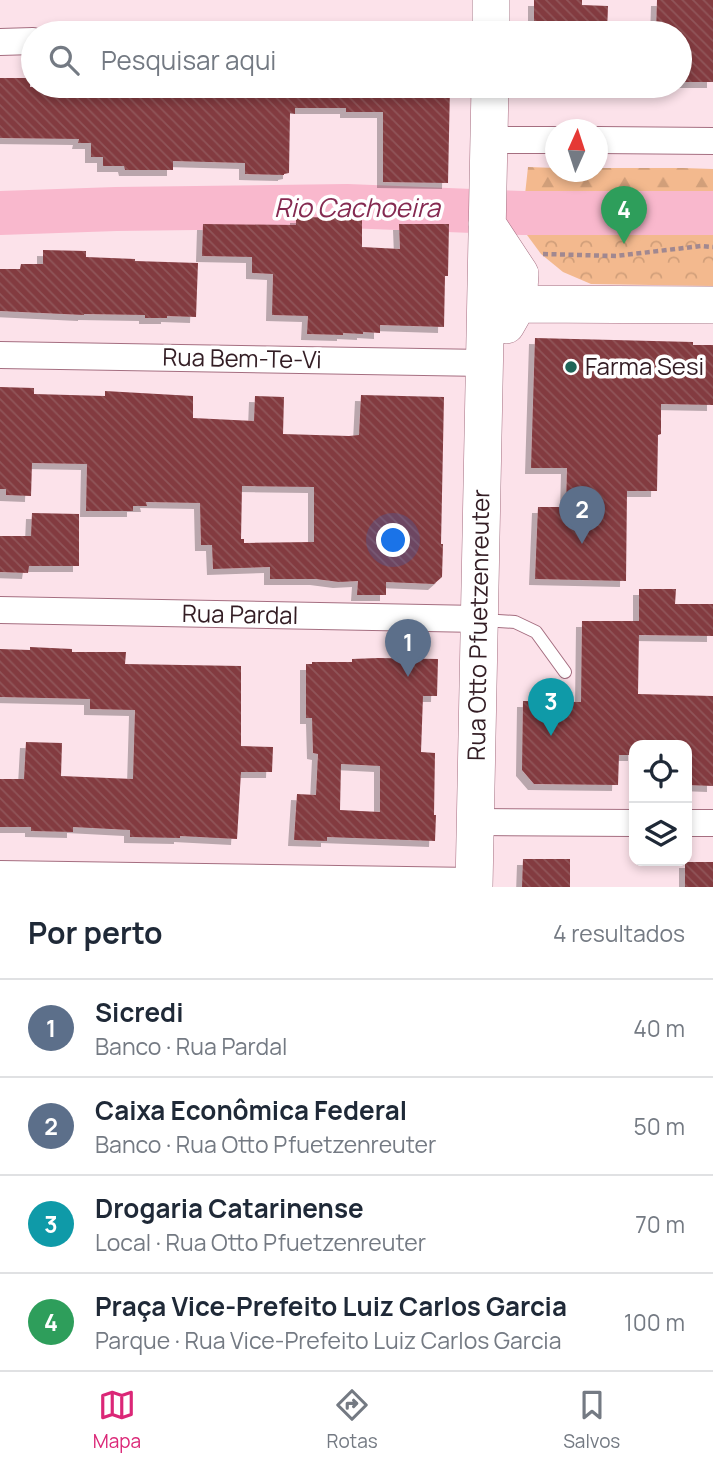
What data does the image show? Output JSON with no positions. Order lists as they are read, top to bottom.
{
  "streets": {
    "main road": ["Rua Otto Pfuetzenreuter"],
    "street": ["Rua Bem-Te-Vi", "Rua Pardal"]
  },
  "crossings": [
    ["Rua Bem-Te-Vi", "Rua Otto Pfuetzenreuter"],
    ["Rua Pardal", "Rua Otto Pfuetzenreuter"]
  ],
  "water": ["Rio Cachoeira"],
  "places": ["Farma Sesi"],
  "north": "top",
  "page": {
    "search": "Pesquisar aqui",
    "pins": [
      "4",
      "2",
      "1",
      "3"
    ],
    "heading": ["Por perto", "4 resultados"],
    "list": [
      {
        "mark": "1",
        "name": "Sicredi",
        "note": "Banco · Rua Pardal",
        "value": "40 m"
      },
      {
        "mark": "2",
        "name": "Caixa Econômica Federal",
        "note": "Banco · Rua Otto Pfuetzenreuter",
        "value": "50 m"
      },
      {
        "mark": "3",
        "name": "Drogaria Catarinense",
        "note": "Local · Rua Otto Pfuetzenreuter",
        "value": "70 m"
      },
      {
        "mark": "4",
        "name": "Praça Vice-Prefeito Luiz Carlos Garcia",
        "note": "Parque · Rua Vice-Prefeito Luiz Carlos Garcia",
        "value": "100 m"
      }
    ],
    "nav": ["Mapa", "Rotas", "Salvos"]
  }
}
